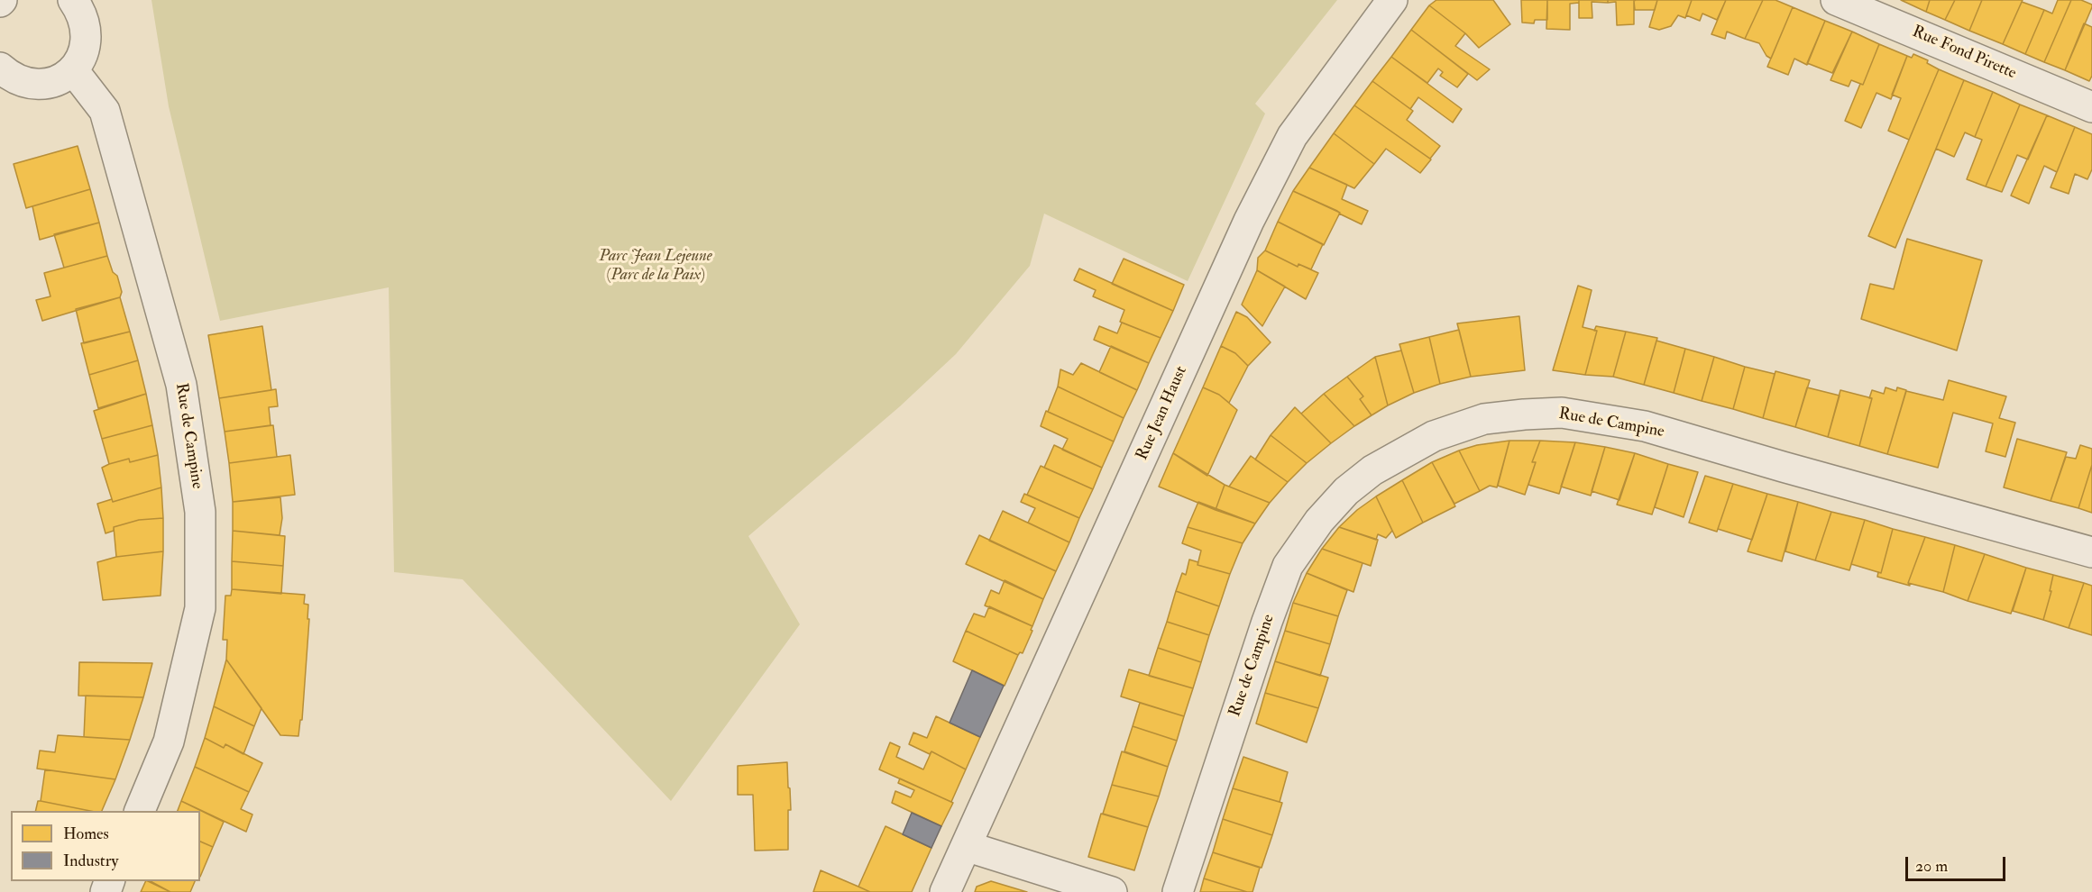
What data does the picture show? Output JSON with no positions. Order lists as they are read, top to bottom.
{
  "streets": {
    "street": ["Rue Fond Pirette", "Rue Jean Haust", "Rue de Campine"]
  },
  "parks": ["Parc Jean Lejeune (Parc de la Paix)"],
  "legend": ["Homes", "Industry"],
  "scale_bar": "20 m"
}
